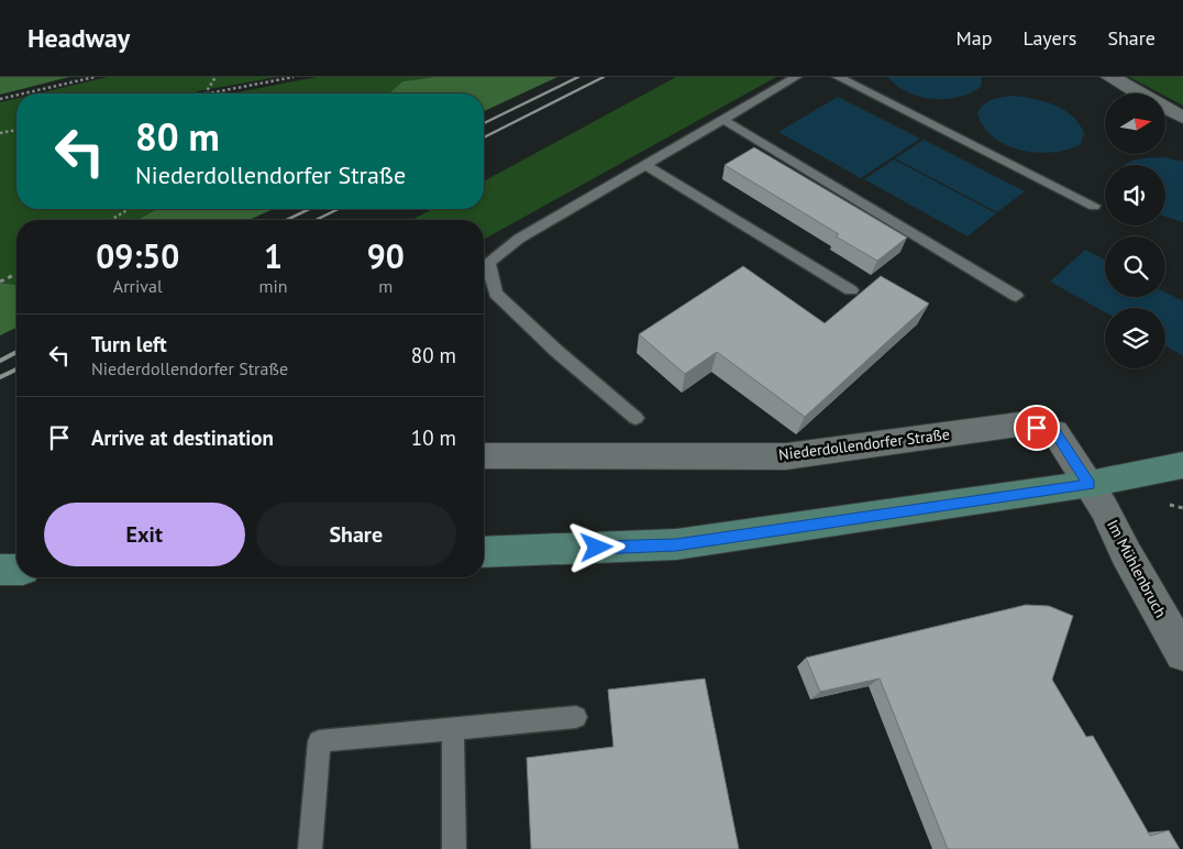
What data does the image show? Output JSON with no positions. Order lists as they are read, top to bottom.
{
  "streets": {
    "street": ["Niederdollendorfer Straße", "Im Mühlenbruch"]
  },
  "crossings": [
    ["Niederdollendorfer Straße", "Im Mühlenbruch"]
  ],
  "north": "right",
  "page": {
    "header": "Headway",
    "nav": ["Map", "Layers", "Share"],
    "turn": ["80 m", "Niederdollendorfer Straße"],
    "eta": [
      "09:50",
      "Arrival",
      "1",
      "min",
      "90",
      "m"
    ],
    "list": [
      {
        "name": "Turn left",
        "note": "Niederdollendorfer Straße",
        "value": "80 m"
      },
      {
        "name": "Arrive at destination",
        "value": "10 m"
      }
    ],
    "buttons": ["Exit", "Share"]
  }
}
